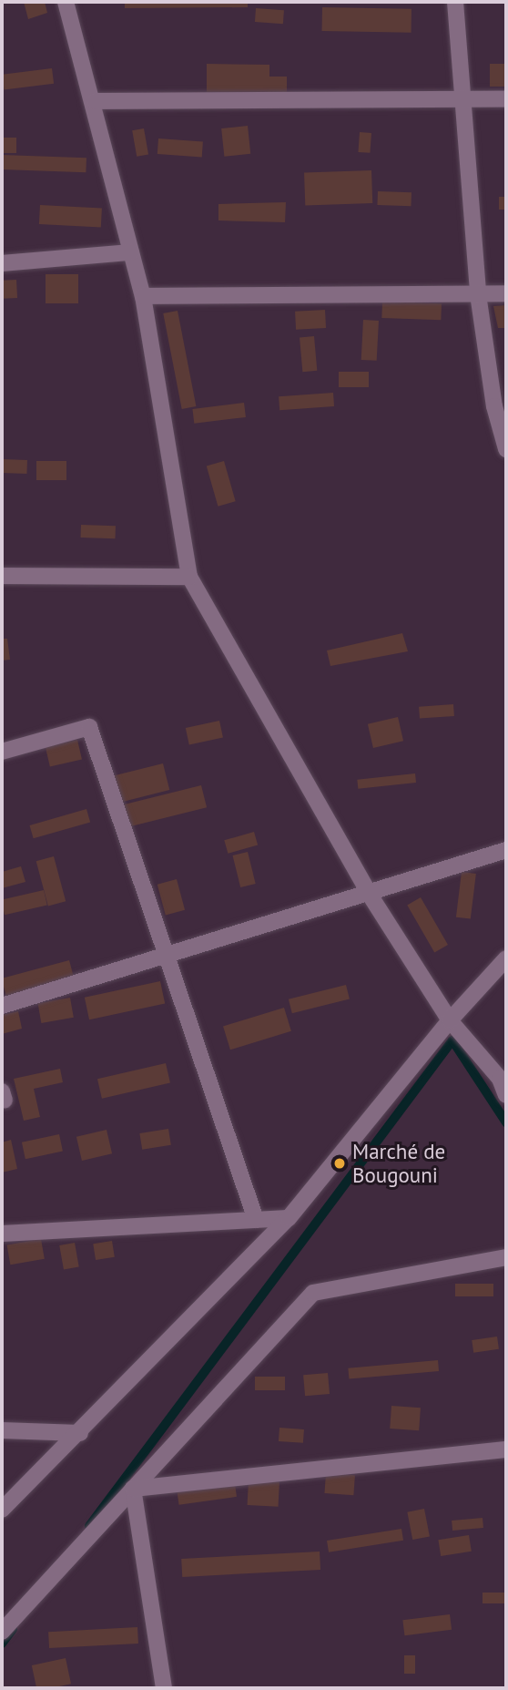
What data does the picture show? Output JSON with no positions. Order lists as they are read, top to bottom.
{
  "places": ["Marché de Bougouni"]
}
